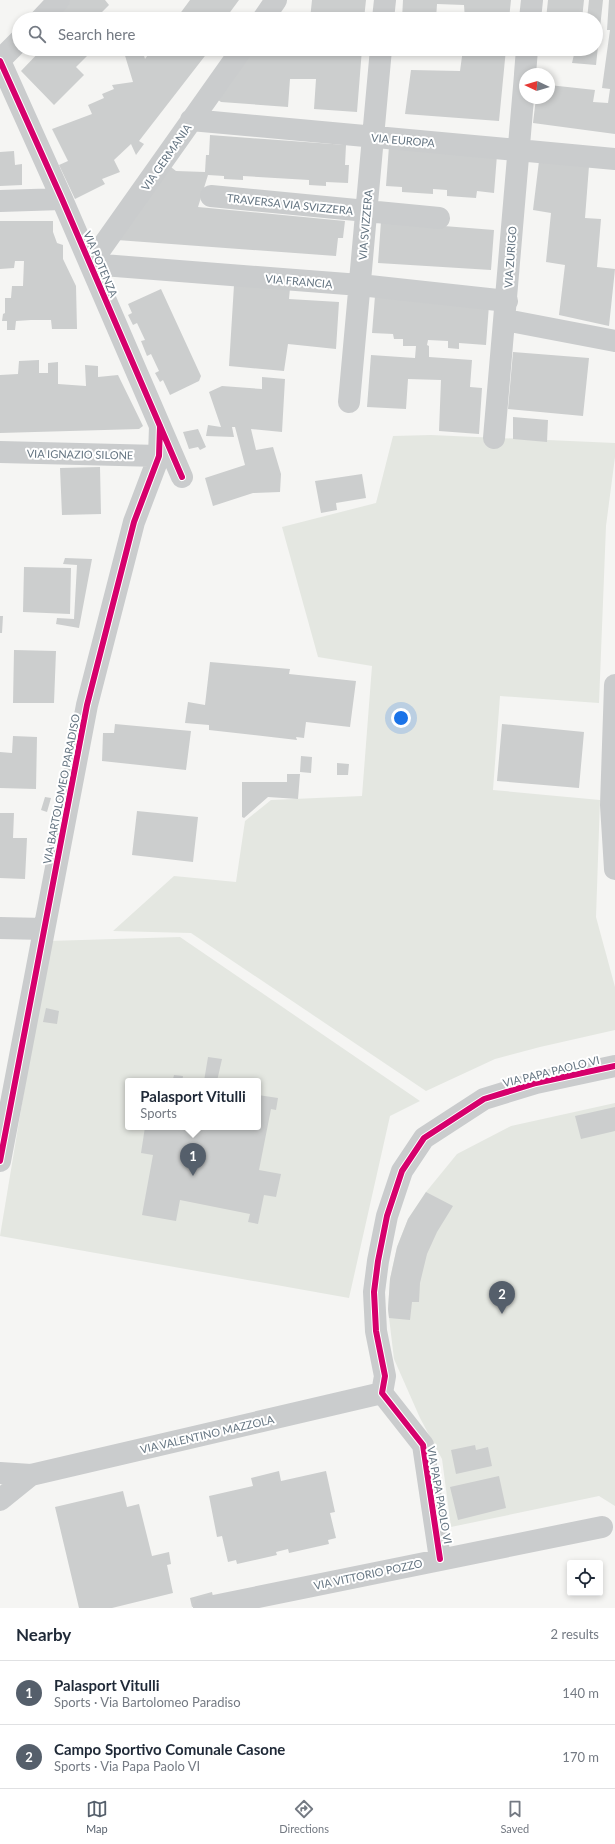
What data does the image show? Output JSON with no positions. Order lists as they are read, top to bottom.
{
  "streets": {
    "street": [
      "VIA EUROPA",
      "VIA GERMANIA",
      "TRAVERSA VIA SVIZZERA",
      "VIA SVIZZERA",
      "VIA ZURIGO",
      "VIA POTENZA",
      "VIA FRANCIA",
      "VIA IGNAZIO SILONE",
      "VIA BARTOLOMEO PARADISO",
      "VIA PAPA PAOLO VI",
      "VIA VALENTINO MAZZOLA",
      "VIA VITTORIO POZZO"
    ]
  },
  "crossings": [
    ["VIA EUROPA", "VIA GERMANIA"],
    ["VIA EUROPA", "VIA SVIZZERA"],
    ["VIA EUROPA", "VIA ZURIGO"],
    ["VIA GERMANIA", "VIA POTENZA"],
    ["VIA GERMANIA", "VIA FRANCIA"],
    ["TRAVERSA VIA SVIZZERA", "VIA SVIZZERA"],
    ["VIA SVIZZERA", "VIA FRANCIA"],
    ["VIA ZURIGO", "VIA FRANCIA"],
    ["VIA POTENZA", "VIA FRANCIA"],
    ["VIA POTENZA", "VIA BARTOLOMEO PARADISO"],
    ["VIA IGNAZIO SILONE", "VIA BARTOLOMEO PARADISO"],
    ["VIA PAPA PAOLO VI", "VIA VALENTINO MAZZOLA"],
    ["VIA PAPA PAOLO VI", "VIA VITTORIO POZZO"]
  ],
  "north": "left",
  "page": {
    "search": "Search here",
    "popup": ["Palasport Vitulli", "Sports"],
    "pins": ["1", "2"],
    "heading": ["Nearby", "2 results"],
    "list": [
      {
        "mark": "1",
        "name": "Palasport Vitulli",
        "note": "Sports · Via Bartolomeo Paradiso",
        "value": "140 m"
      },
      {
        "mark": "2",
        "name": "Campo Sportivo Comunale Casone",
        "note": "Sports · Via Papa Paolo VI",
        "value": "170 m"
      }
    ],
    "nav": ["Map", "Directions", "Saved"]
  }
}
